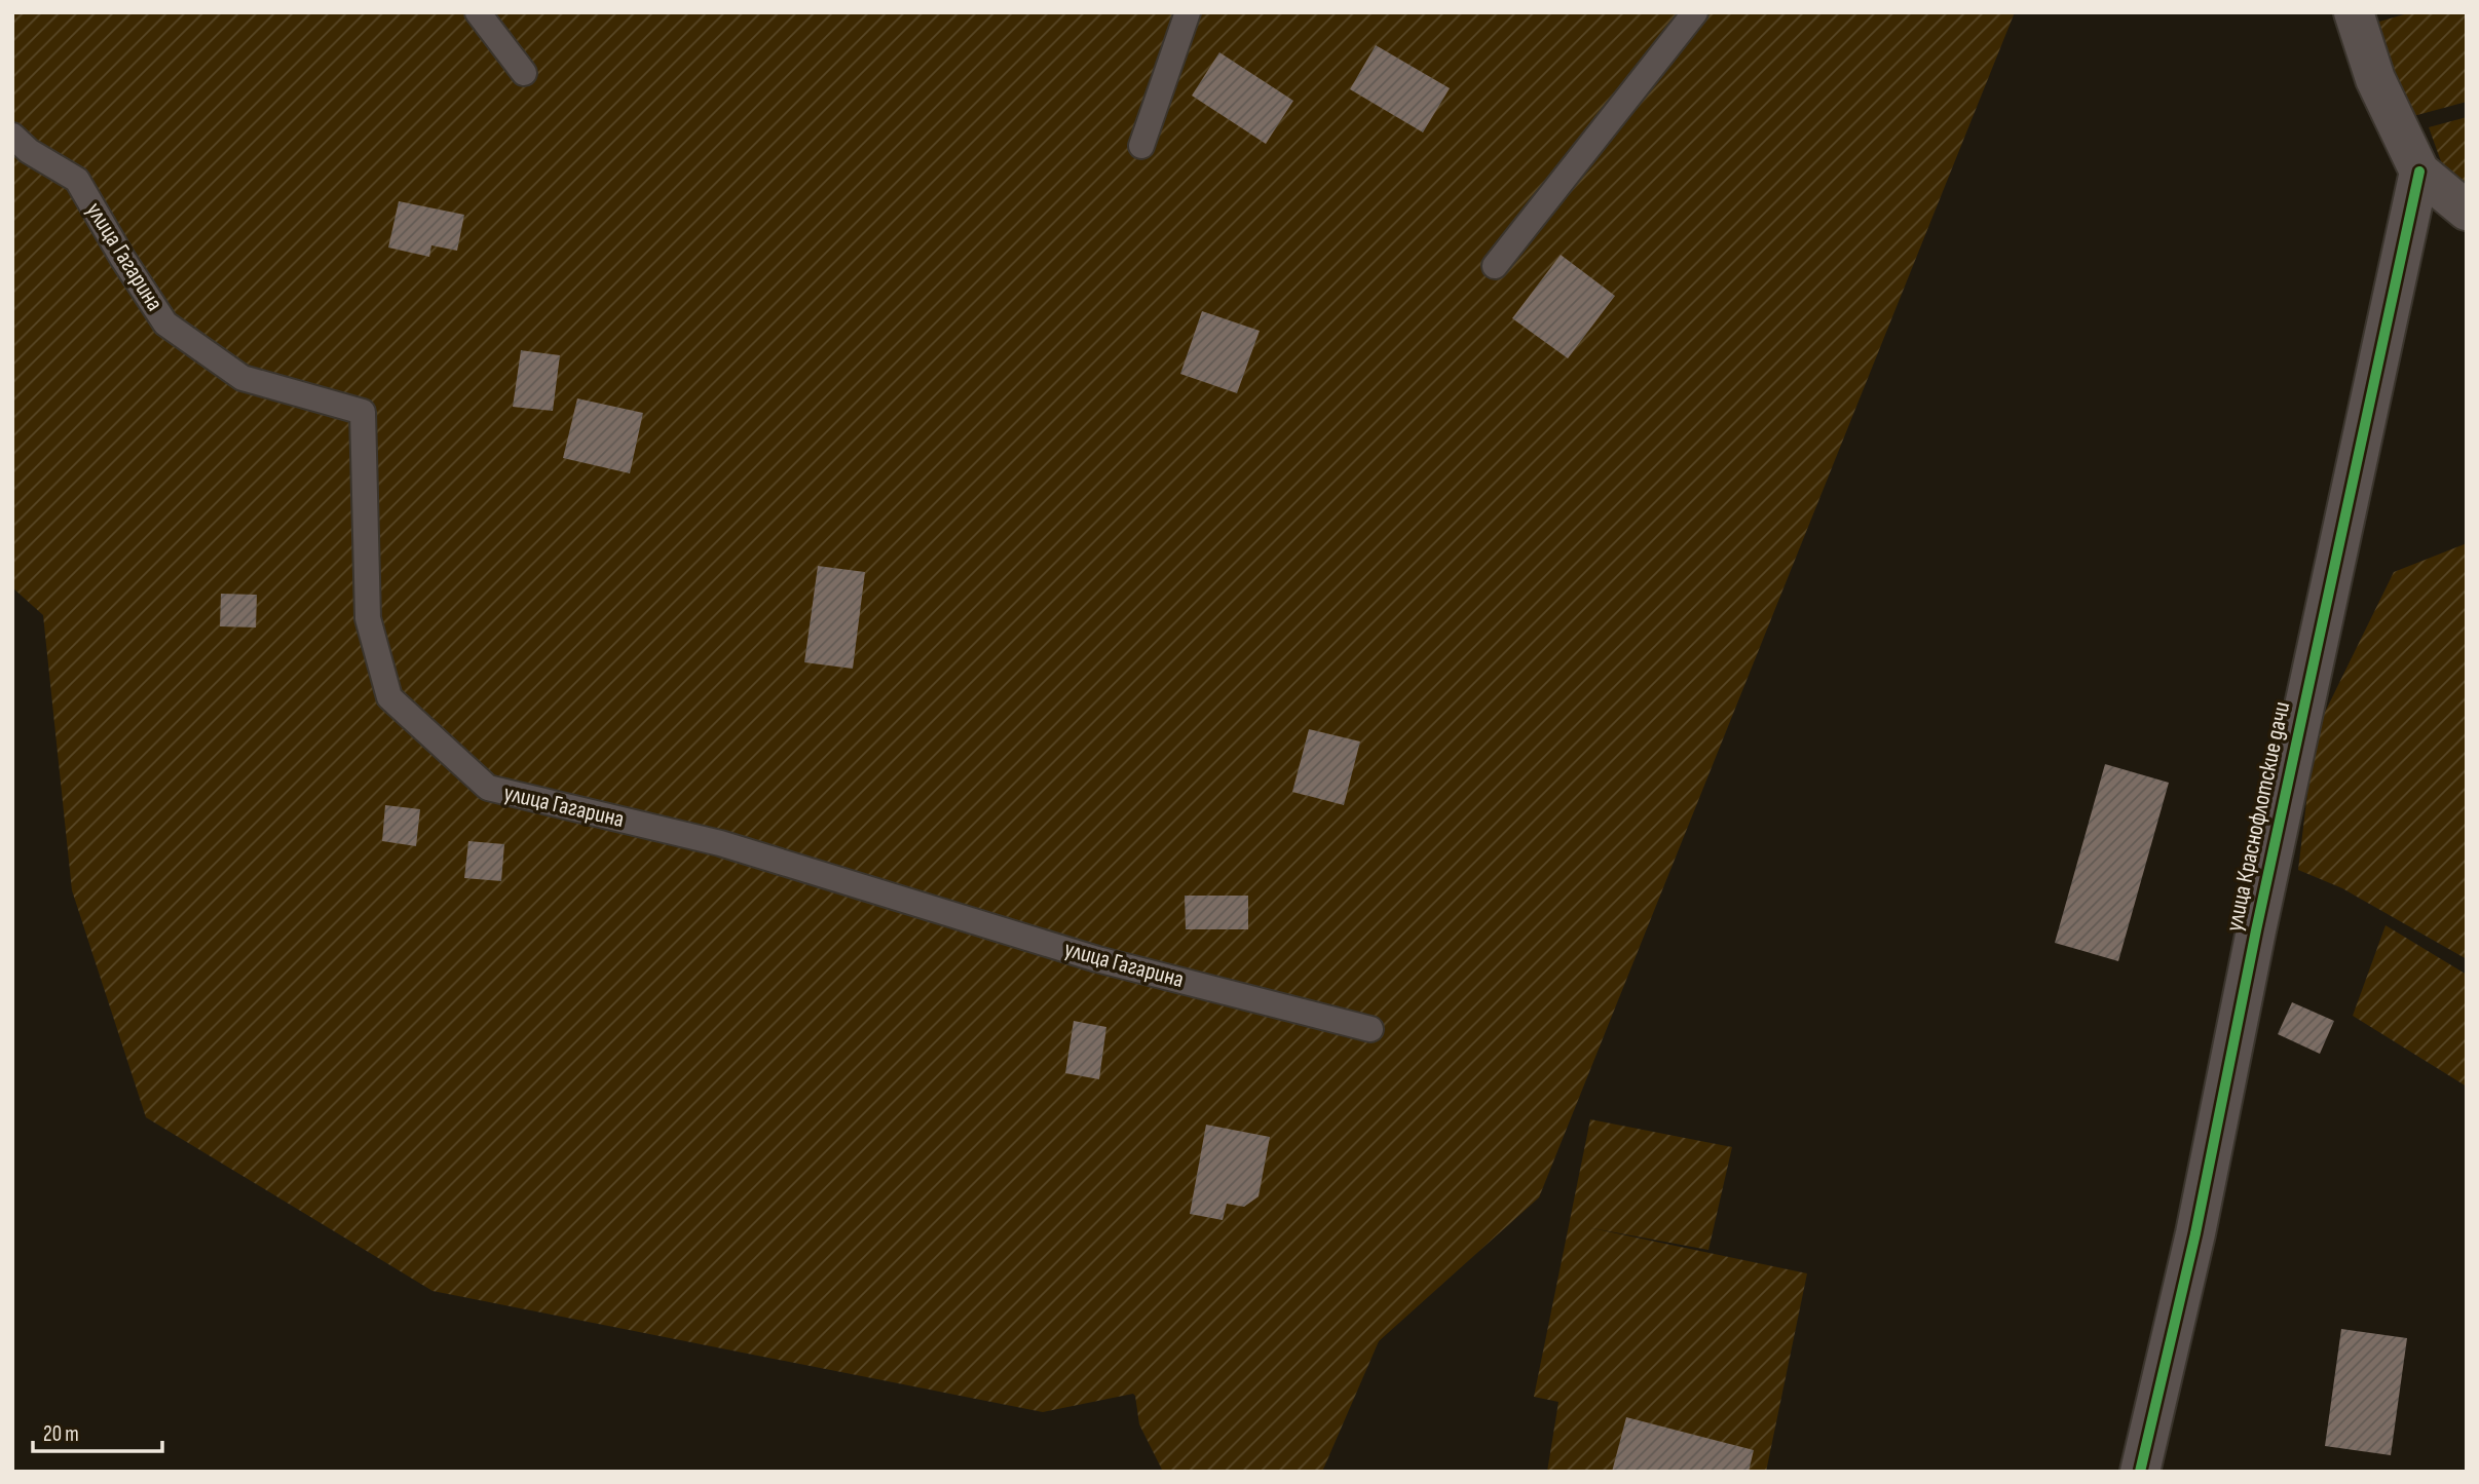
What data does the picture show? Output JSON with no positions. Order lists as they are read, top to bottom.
{
  "streets": {
    "street": ["улица Краснофлотские дачи"],
    "lane": ["улица Гагарина"]
  },
  "scale_bar": "20 m"
}
